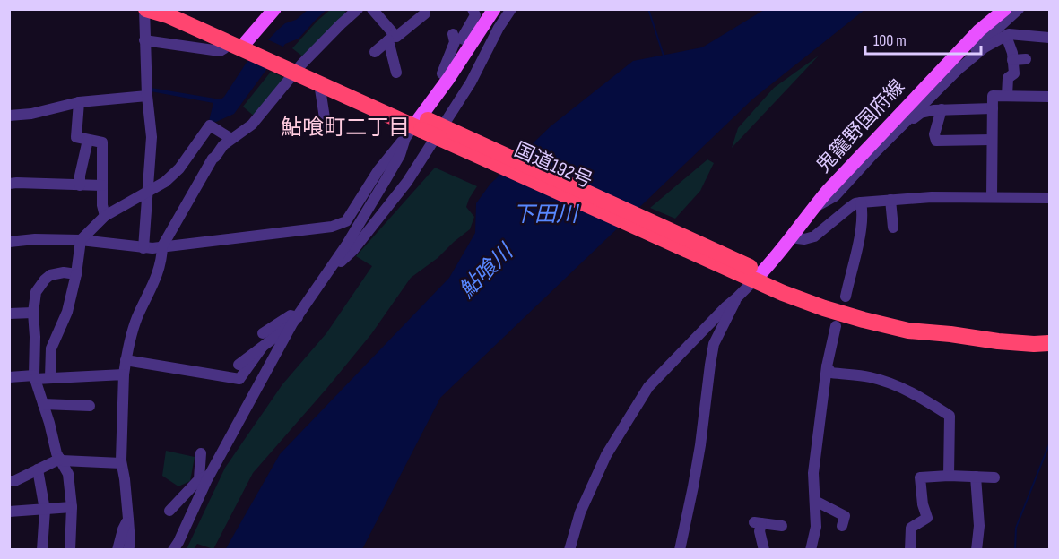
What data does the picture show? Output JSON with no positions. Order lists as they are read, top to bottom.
{
  "streets": {
    "highway": ["国道192号"],
    "main road": ["鬼籠野国府線"]
  },
  "crossings": [
    ["鬼籠野国府線", "国道192号"]
  ],
  "districts": ["鮎喰町二丁目"],
  "water": ["下田川", "鮎喰川"],
  "scale_bar": "100 m"
}
